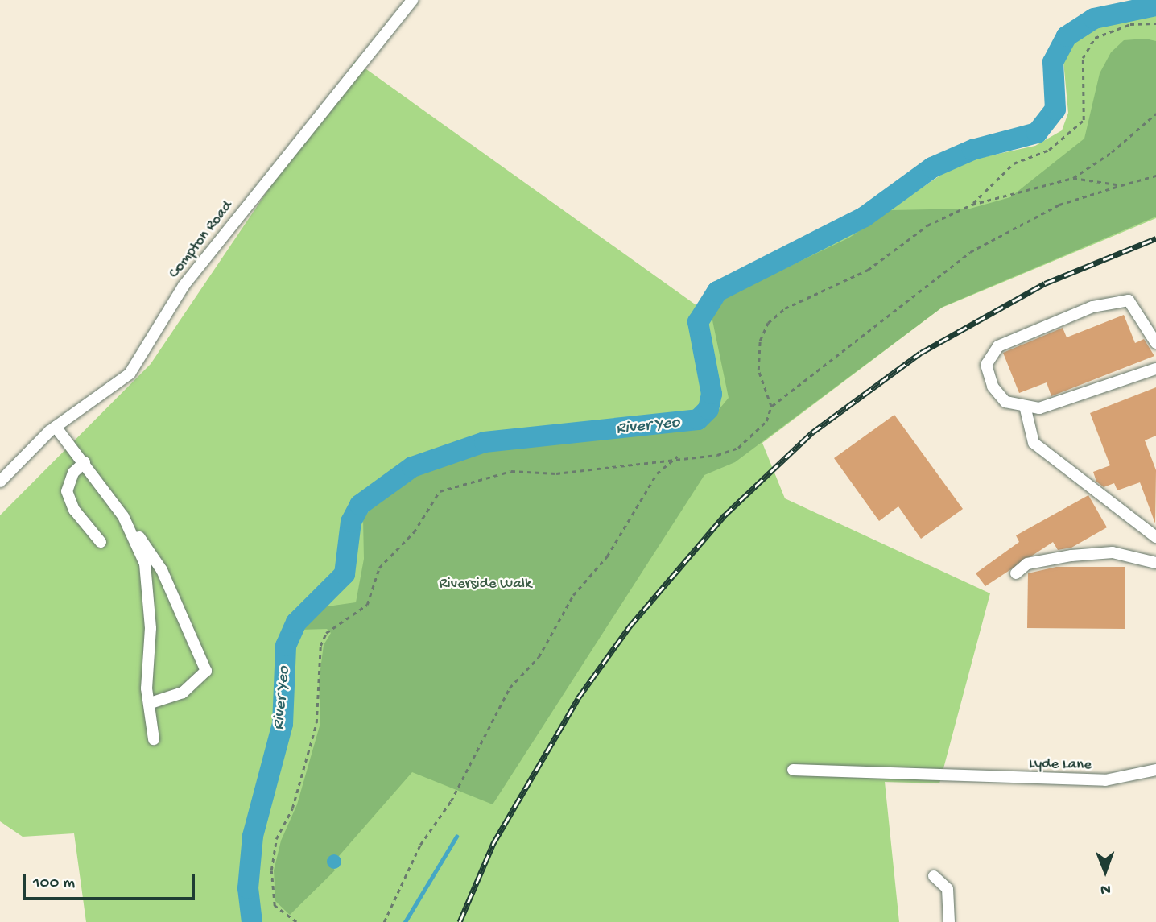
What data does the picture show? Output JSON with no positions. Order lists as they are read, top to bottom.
{
  "streets": {
    "street": ["Compton Road", "Lyde Lane"]
  },
  "water": ["River Yeo"],
  "parks": ["Riverside Walk"],
  "scale_bar": "100 m",
  "north": "bottom"
}
